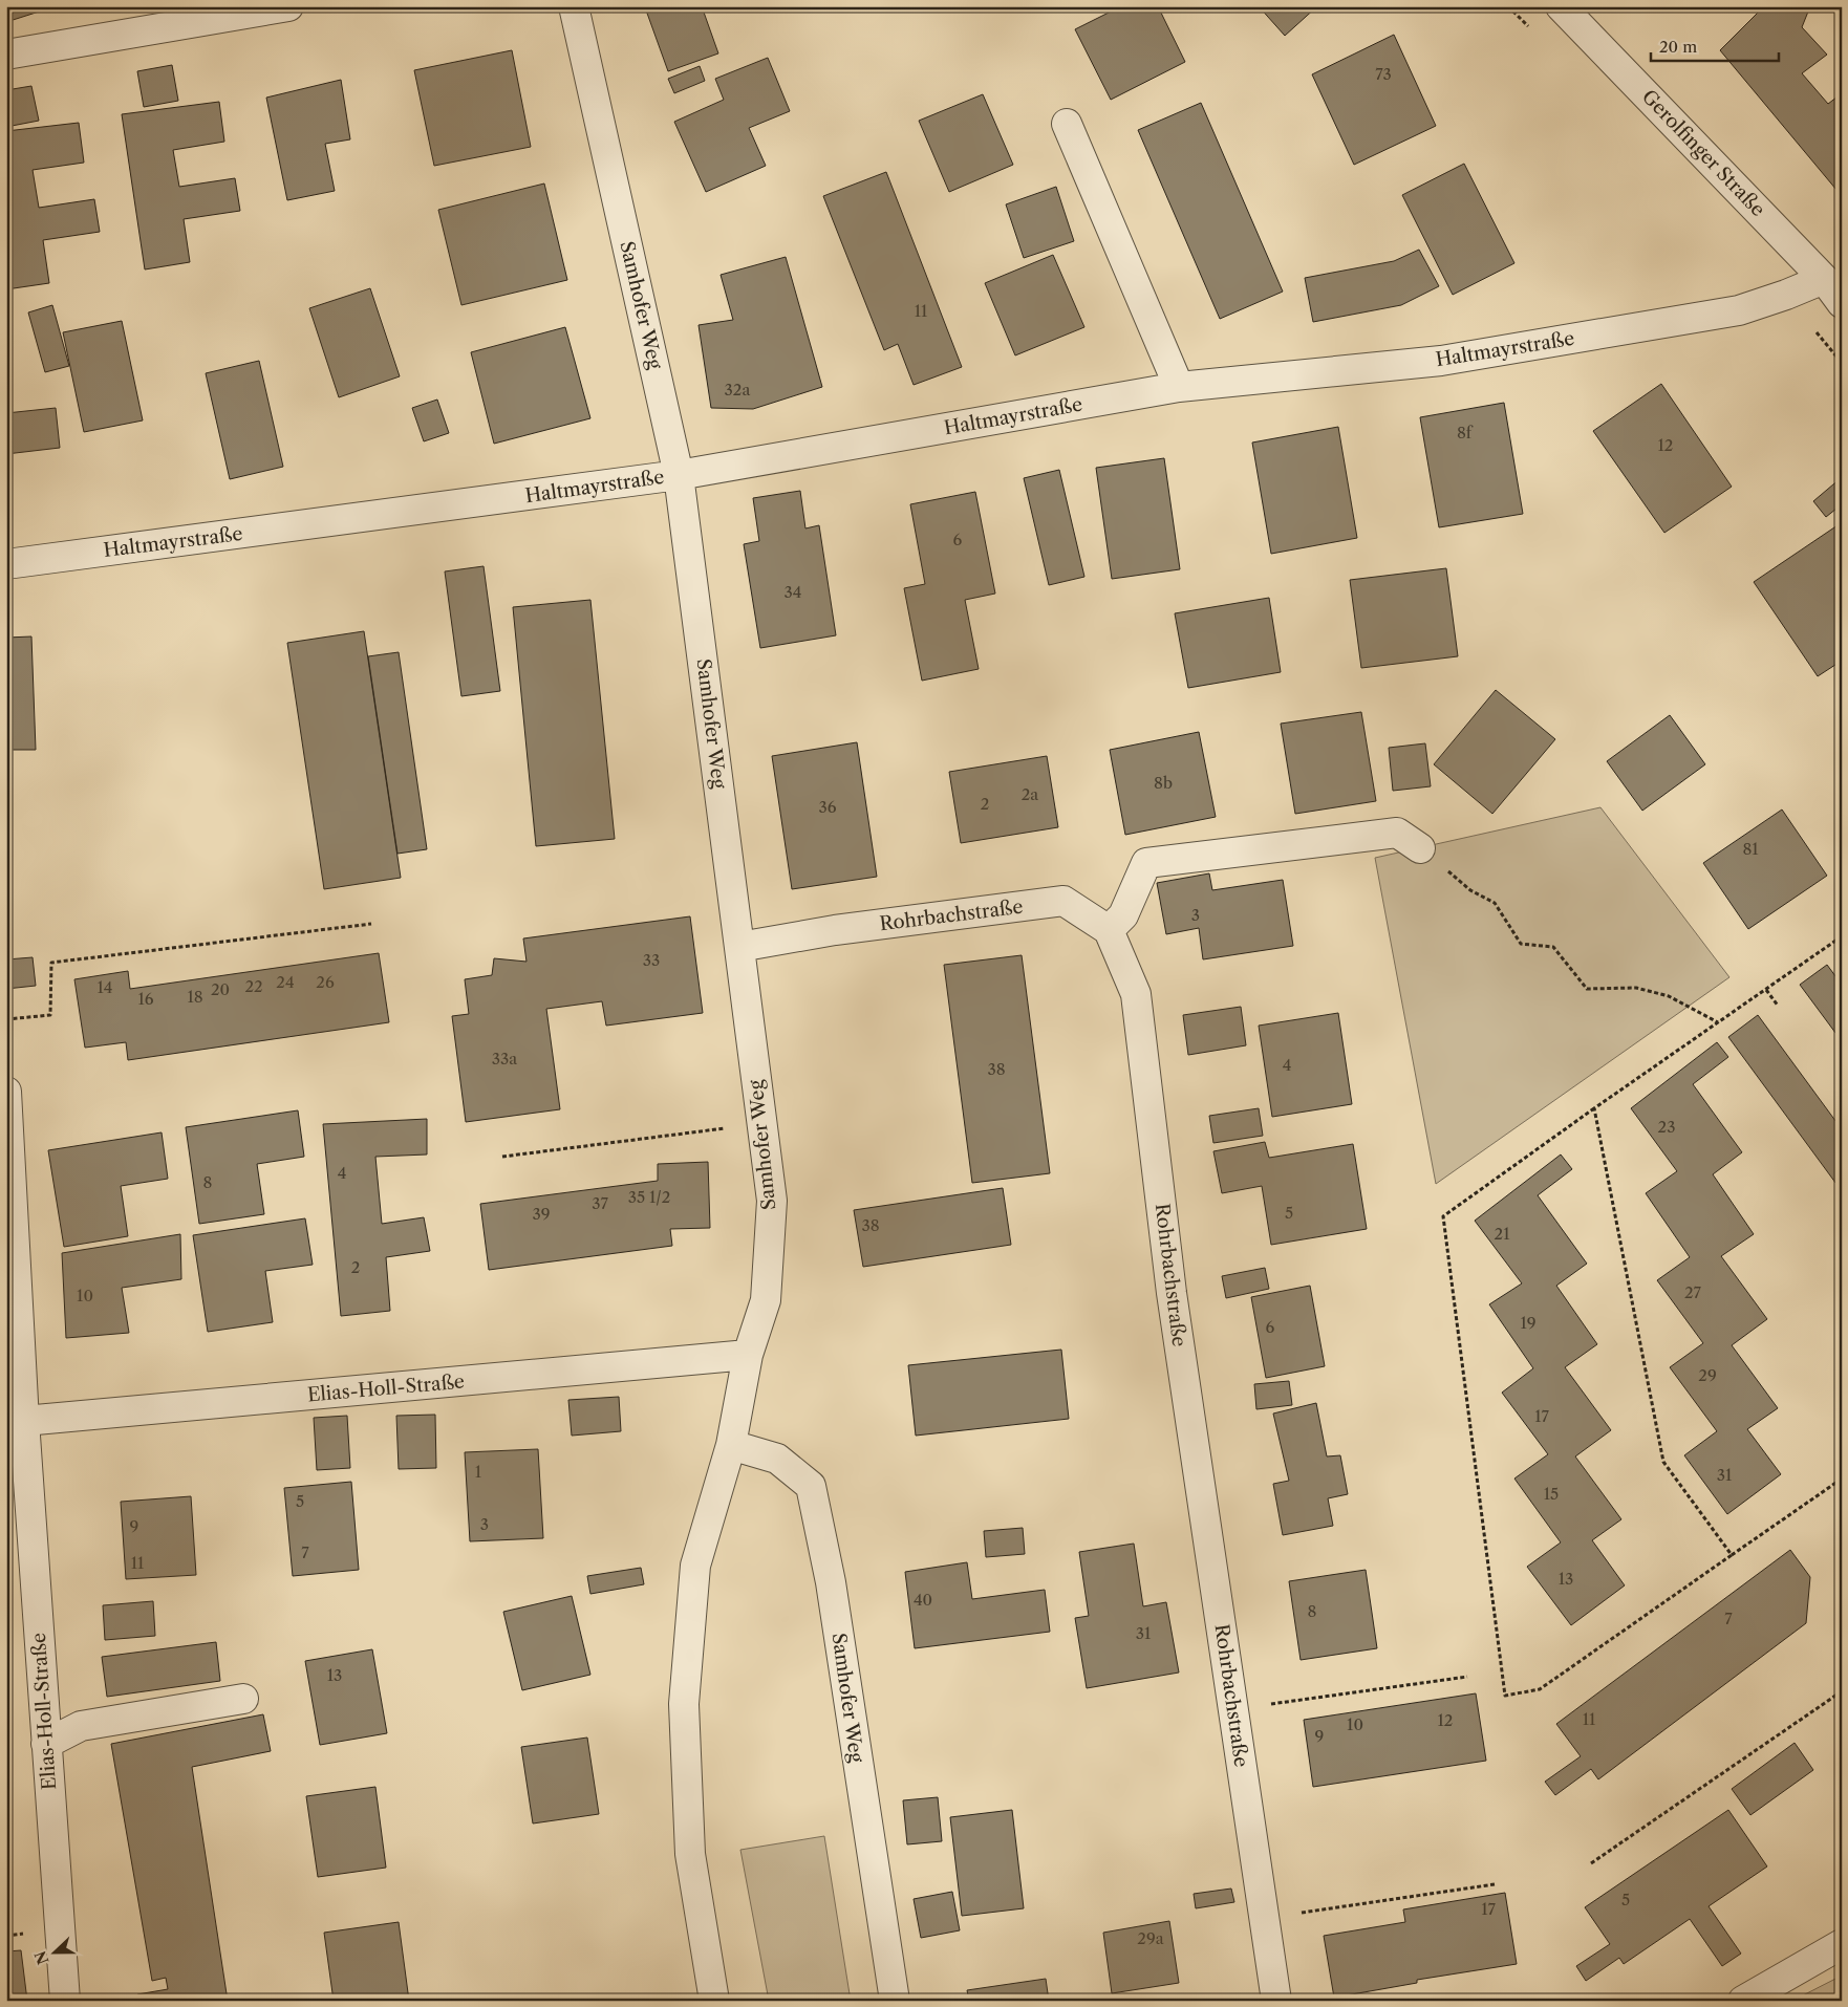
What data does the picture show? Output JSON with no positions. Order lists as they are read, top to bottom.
{
  "streets": {
    "street": [
      "Gerolfinger Straße",
      "Samhofer Weg",
      "Haltmayrstraße",
      "Rohrbachstraße",
      "Elias-Holl-Straße"
    ]
  },
  "crossings": [
    ["Gerolfinger Straße", "Haltmayrstraße"],
    ["Samhofer Weg", "Haltmayrstraße"],
    ["Samhofer Weg", "Rohrbachstraße"],
    ["Samhofer Weg", "Elias-Holl-Straße"]
  ],
  "house_numbers": [
    "73",
    "11",
    "32a",
    "8f",
    "12",
    "6",
    "34",
    "8b",
    "2a",
    "2",
    "36",
    "81",
    "3",
    "33",
    "24",
    "26",
    "22",
    "14",
    "20",
    "18",
    "16",
    "33a",
    "4",
    "38",
    "23",
    "4",
    "8",
    "35 1/2",
    "37",
    "5",
    "39",
    "38",
    "21",
    "2",
    "27",
    "10",
    "19",
    "6",
    "29",
    "17",
    "1",
    "31",
    "15",
    "5",
    "3",
    "9",
    "7",
    "11",
    "13",
    "40",
    "8",
    "7",
    "31",
    "13",
    "11",
    "12",
    "10",
    "9",
    "5",
    "17",
    "29a"
  ],
  "scale_bar": "20 m",
  "north": "left"
}
